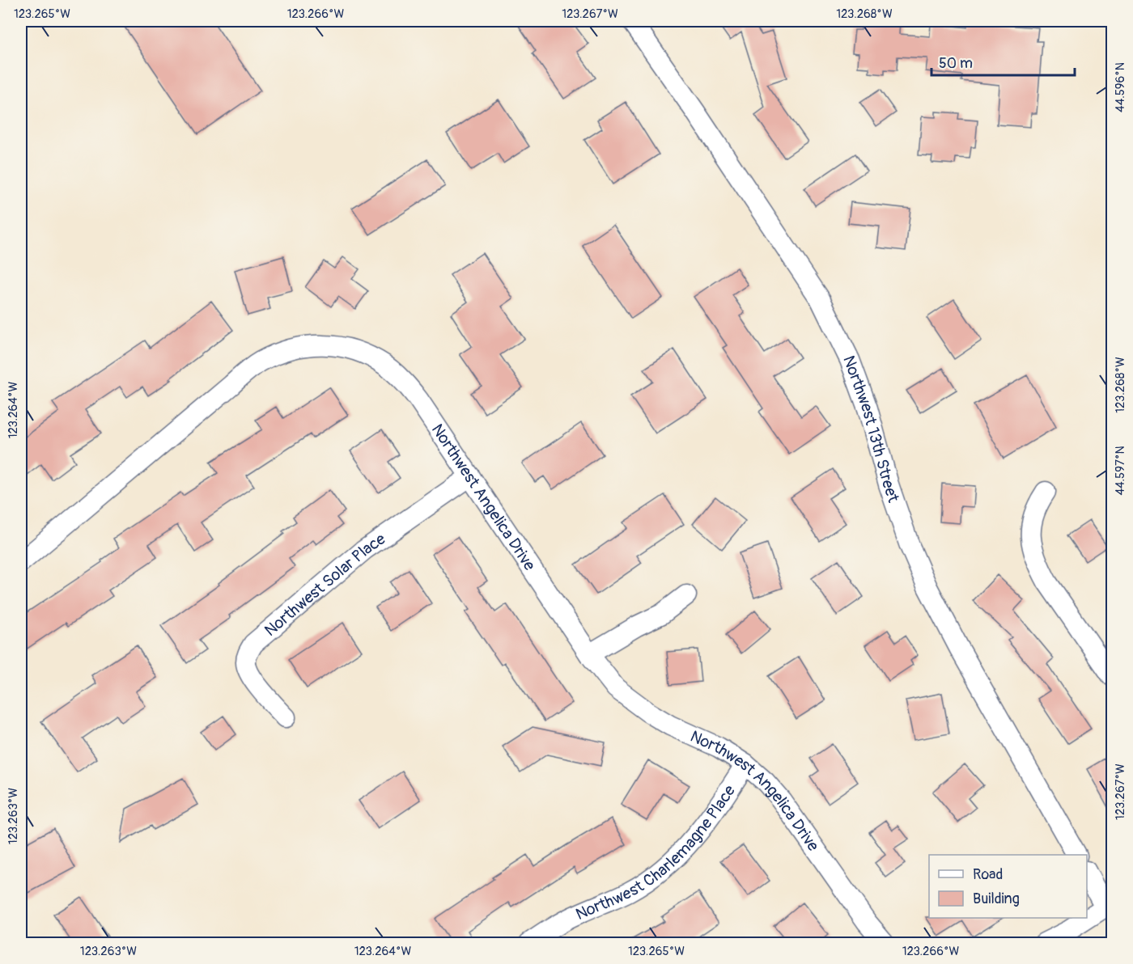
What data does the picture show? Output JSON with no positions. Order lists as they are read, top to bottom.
{
  "streets": {
    "street": [
      "Northwest 13th Street",
      "Northwest Angelica Drive",
      "Northwest Solar Place",
      "Northwest Charlemagne Place"
    ]
  },
  "crossings": [
    ["Northwest Angelica Drive", "Northwest Solar Place"],
    ["Northwest Angelica Drive", "Northwest Charlemagne Place"]
  ],
  "legend": ["Road", "Building"],
  "scale_bar": "50 m",
  "coordinates": [
    "123.265°W",
    "123.266°W",
    "123.267°W",
    "123.268°W",
    "44.596°N",
    "123.264°W",
    "44.597°N",
    "123.263°W"
  ]
}
